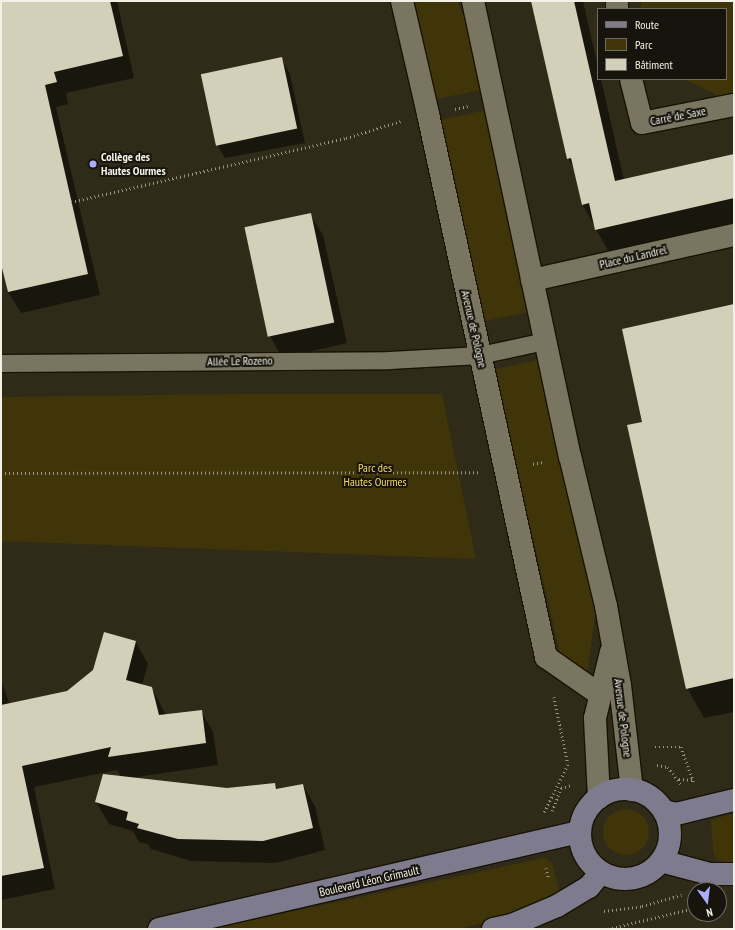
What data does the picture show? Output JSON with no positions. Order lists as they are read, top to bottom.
{
  "streets": {
    "main road": ["Boulevard Léon Grimault"],
    "street": ["Carré de Saxe", "Place du Landrel", "Avenue de Pologne"],
    "lane": ["Allée Le Rozeno"]
  },
  "crossings": [
    ["Place du Landrel", "Avenue de Pologne"],
    ["Avenue de Pologne", "Allée Le Rozeno"],
    ["Avenue de Pologne", "Boulevard Léon Grimault"]
  ],
  "parks": ["Parc des Hautes Ourmes"],
  "places": ["Collège des Hautes Ourmes"],
  "legend": ["Route", "Parc", "Bâtiment"],
  "north": "bottom"
}
